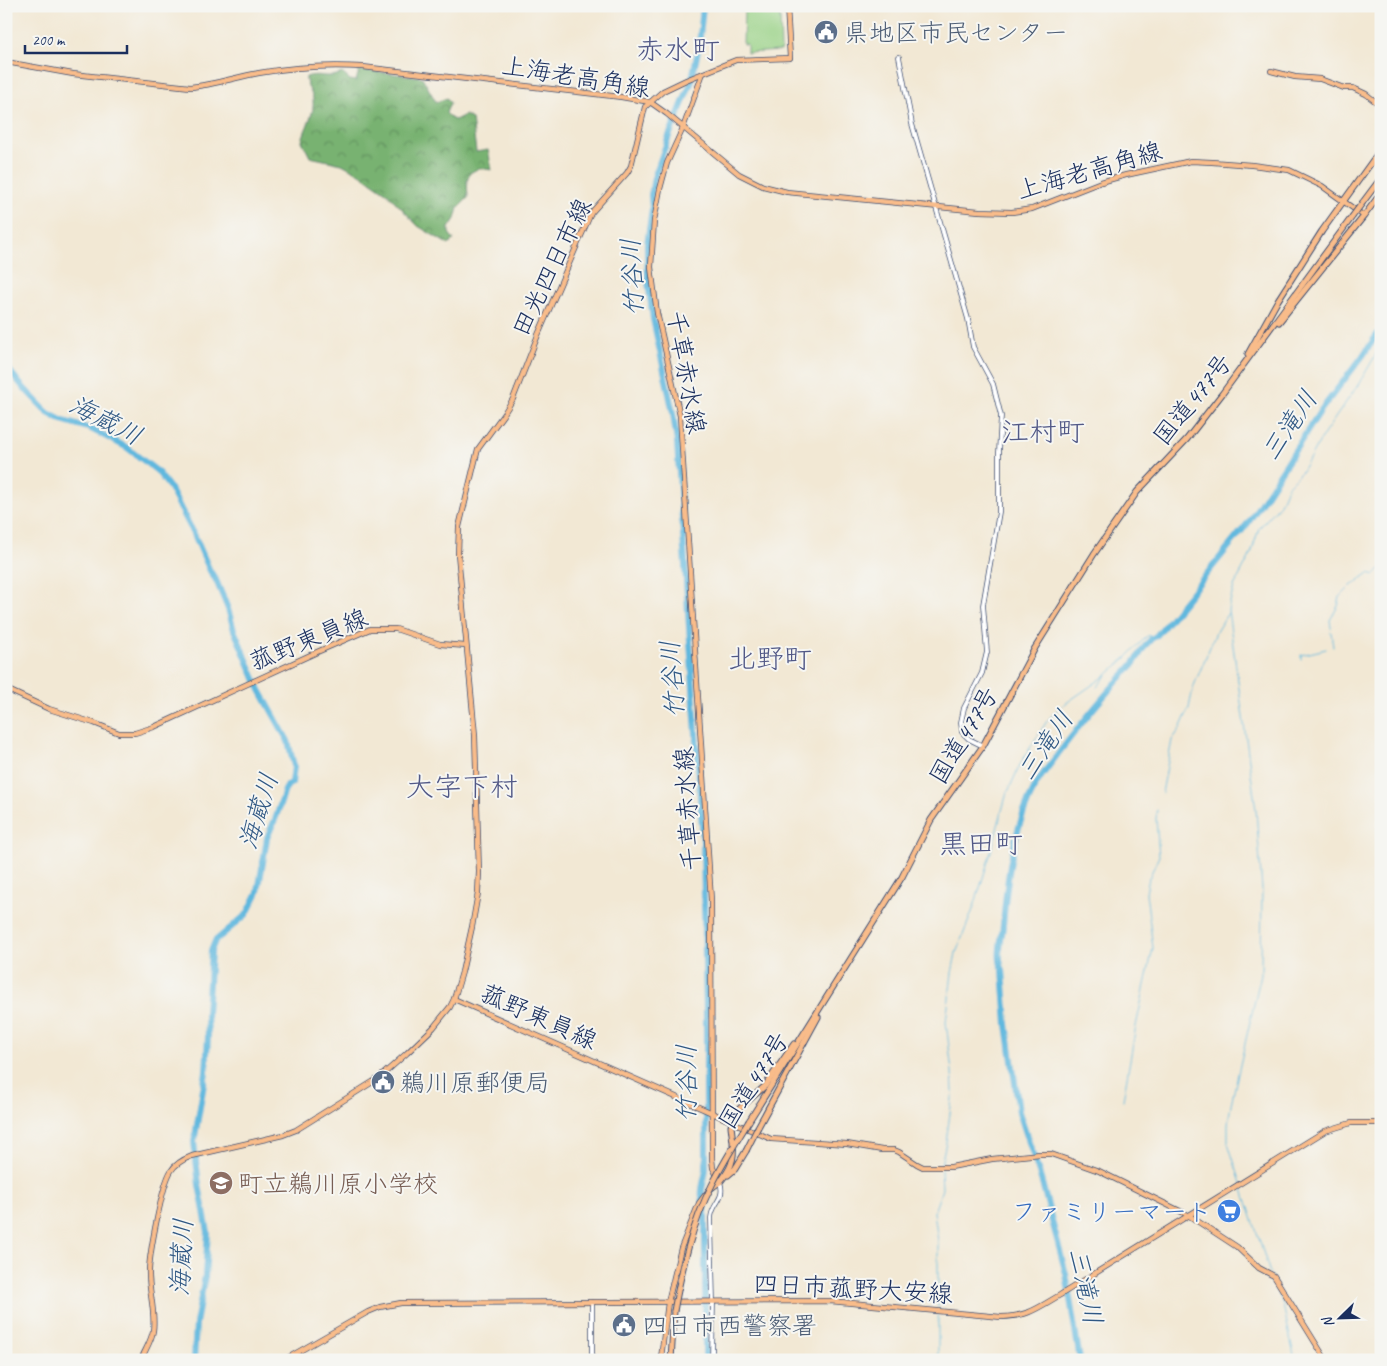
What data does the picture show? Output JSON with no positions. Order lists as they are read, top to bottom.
{
  "streets": {
    "highway": ["国道477号"],
    "main road": [
      "上海老高角線",
      "田光四日市線",
      "千草赤水線",
      "菰野東員線",
      "四日市菰野大安線"
    ]
  },
  "crossings": [
    ["上海老高角線", "田光四日市線"],
    ["上海老高角線", "千草赤水線"],
    ["田光四日市線", "菰野東員線"],
    ["千草赤水線", "菰野東員線"],
    ["菰野東員線", "四日市菰野大安線"]
  ],
  "districts": [
    "赤水町",
    "江村町",
    "北野町",
    "大字下村",
    "黒田町"
  ],
  "water": ["竹谷川", "海蔵川", "三滝川"],
  "places": {
    "public building": ["県地区市民センター", "鵜川原郵便局", "四日市西警察署"],
    "school or university": ["町立鵜川原小学校"],
    "supermarket": ["ファミリーマート"]
  },
  "scale_bar": "200 m",
  "north": "bottom left"
}
